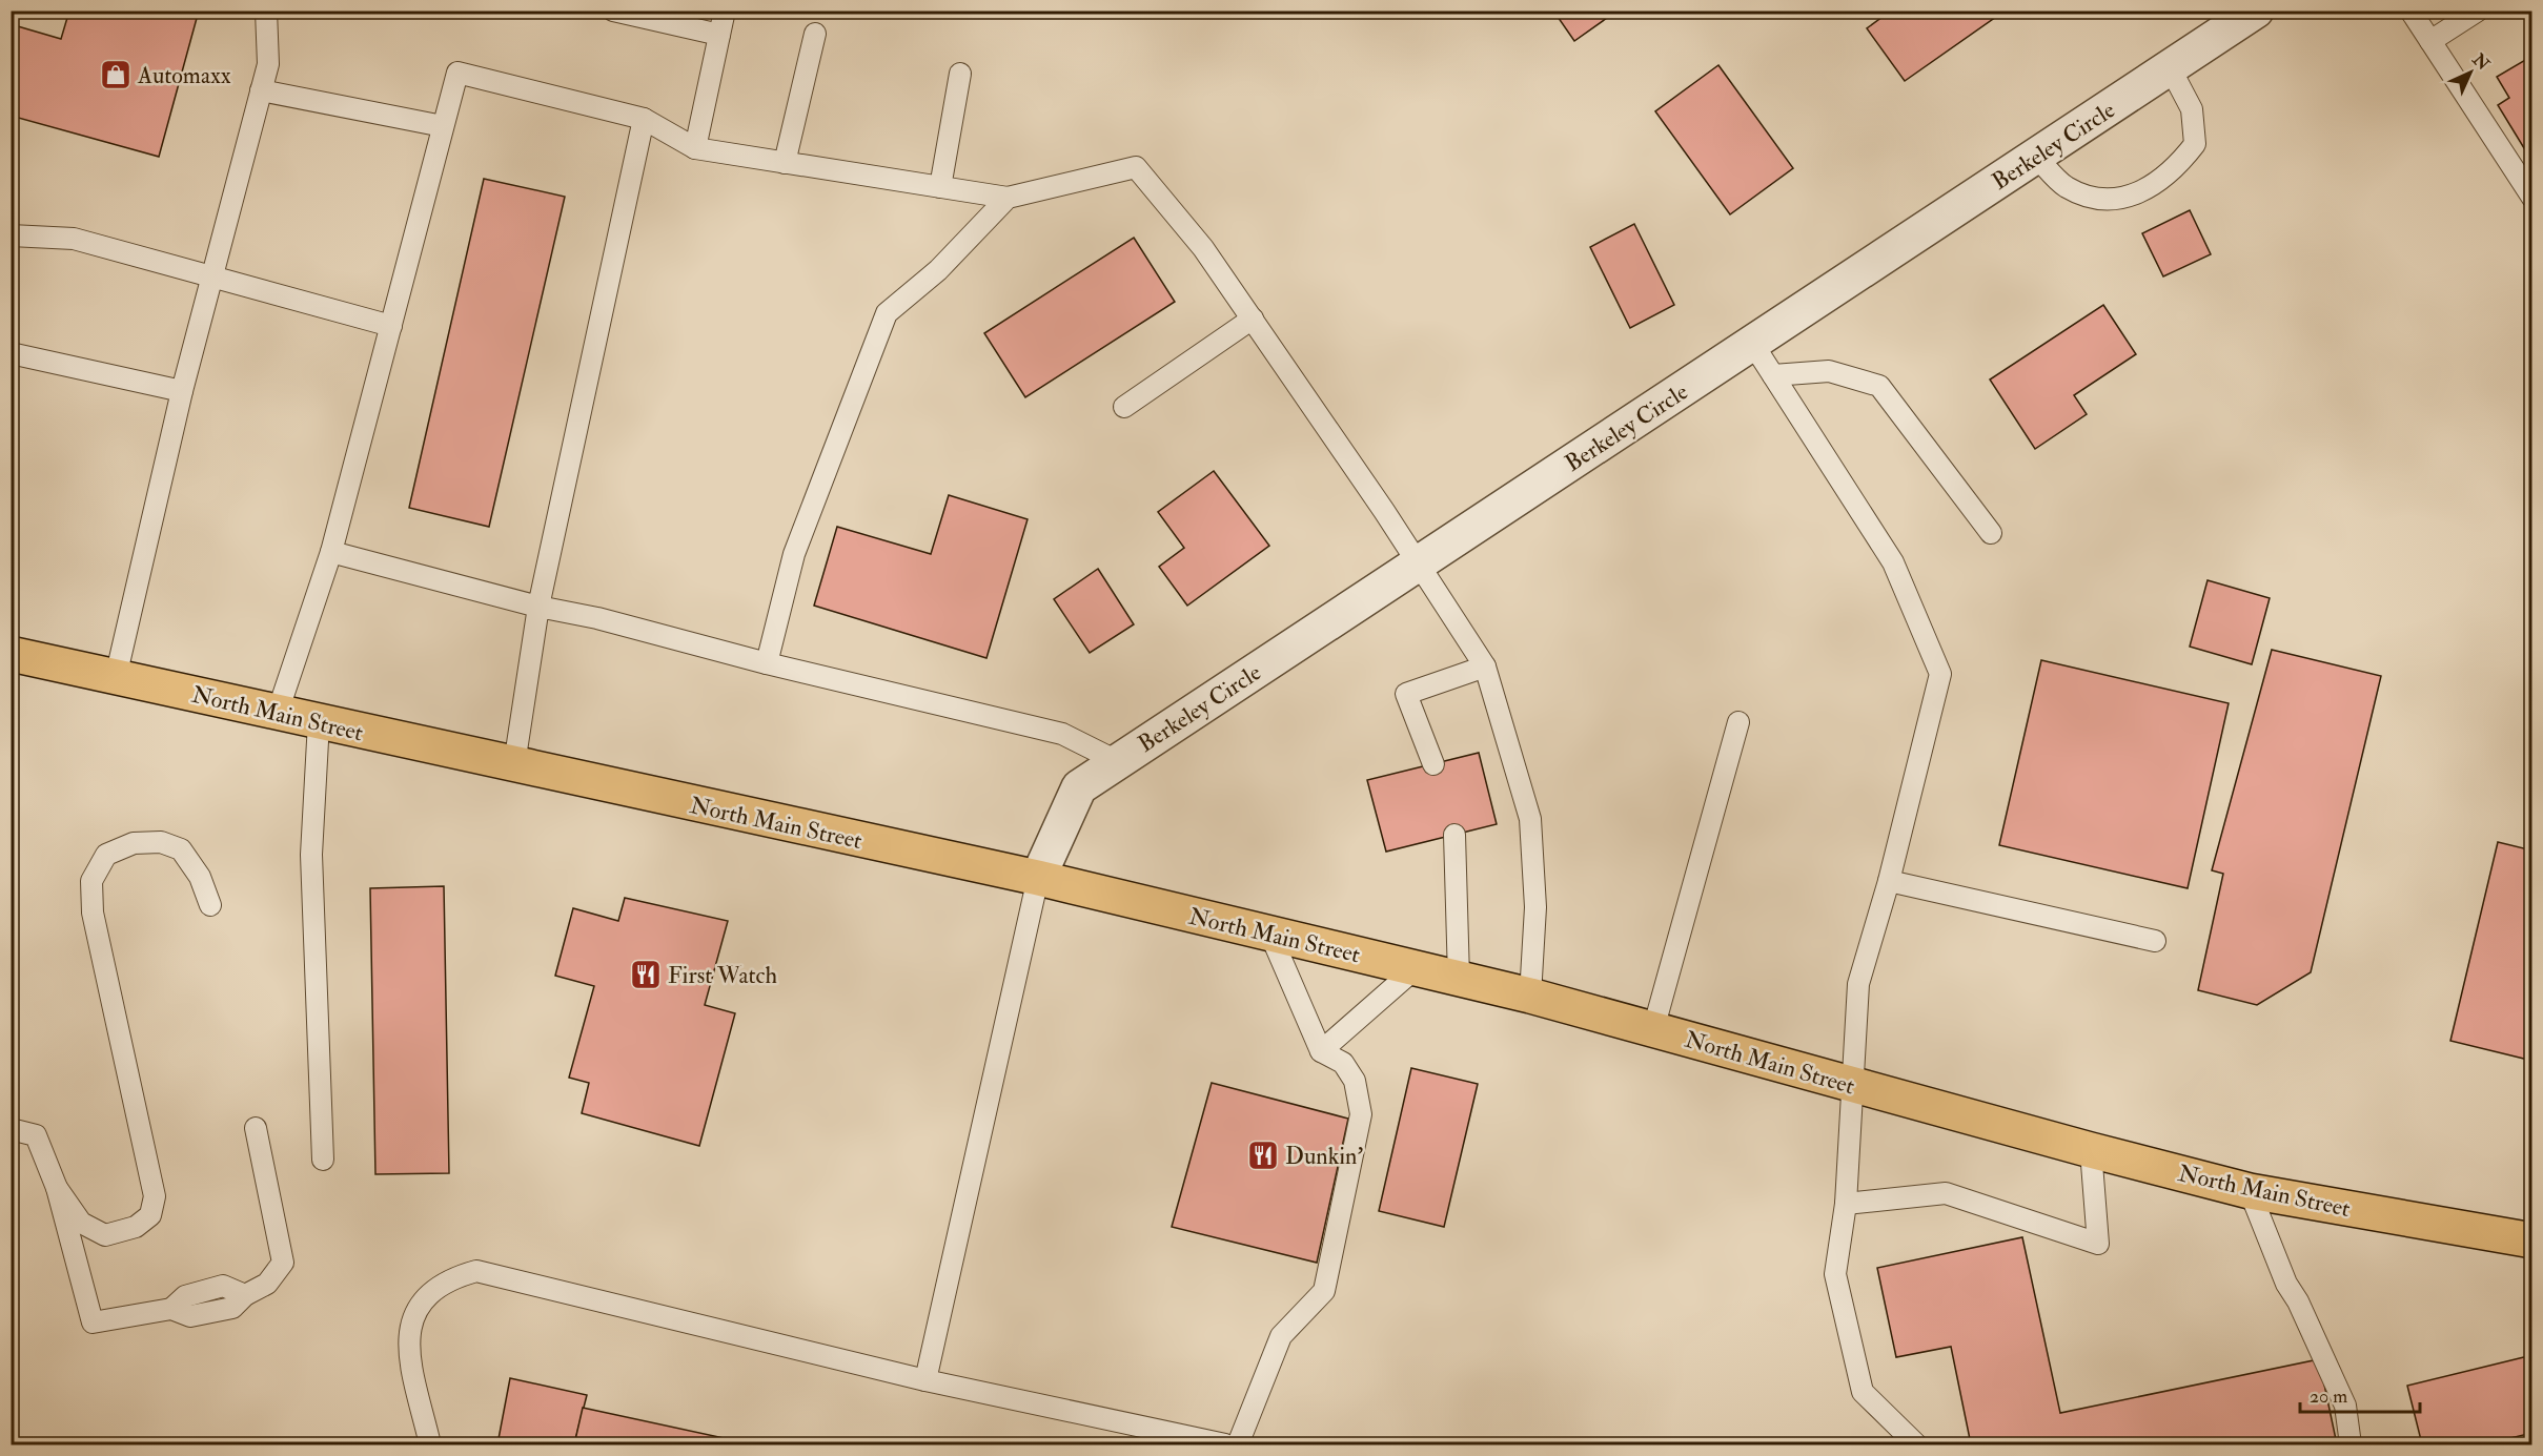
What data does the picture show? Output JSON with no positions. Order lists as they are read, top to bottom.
{
  "streets": {
    "main road": ["North Main Street"],
    "street": ["Berkeley Circle"]
  },
  "crossings": [
    ["Berkeley Circle", "North Main Street"]
  ],
  "places": {
    "shop": ["Automaxx"],
    "restaurant": ["First Watch", "Dunkin'"]
  },
  "scale_bar": "20 m",
  "north": "top right"
}
